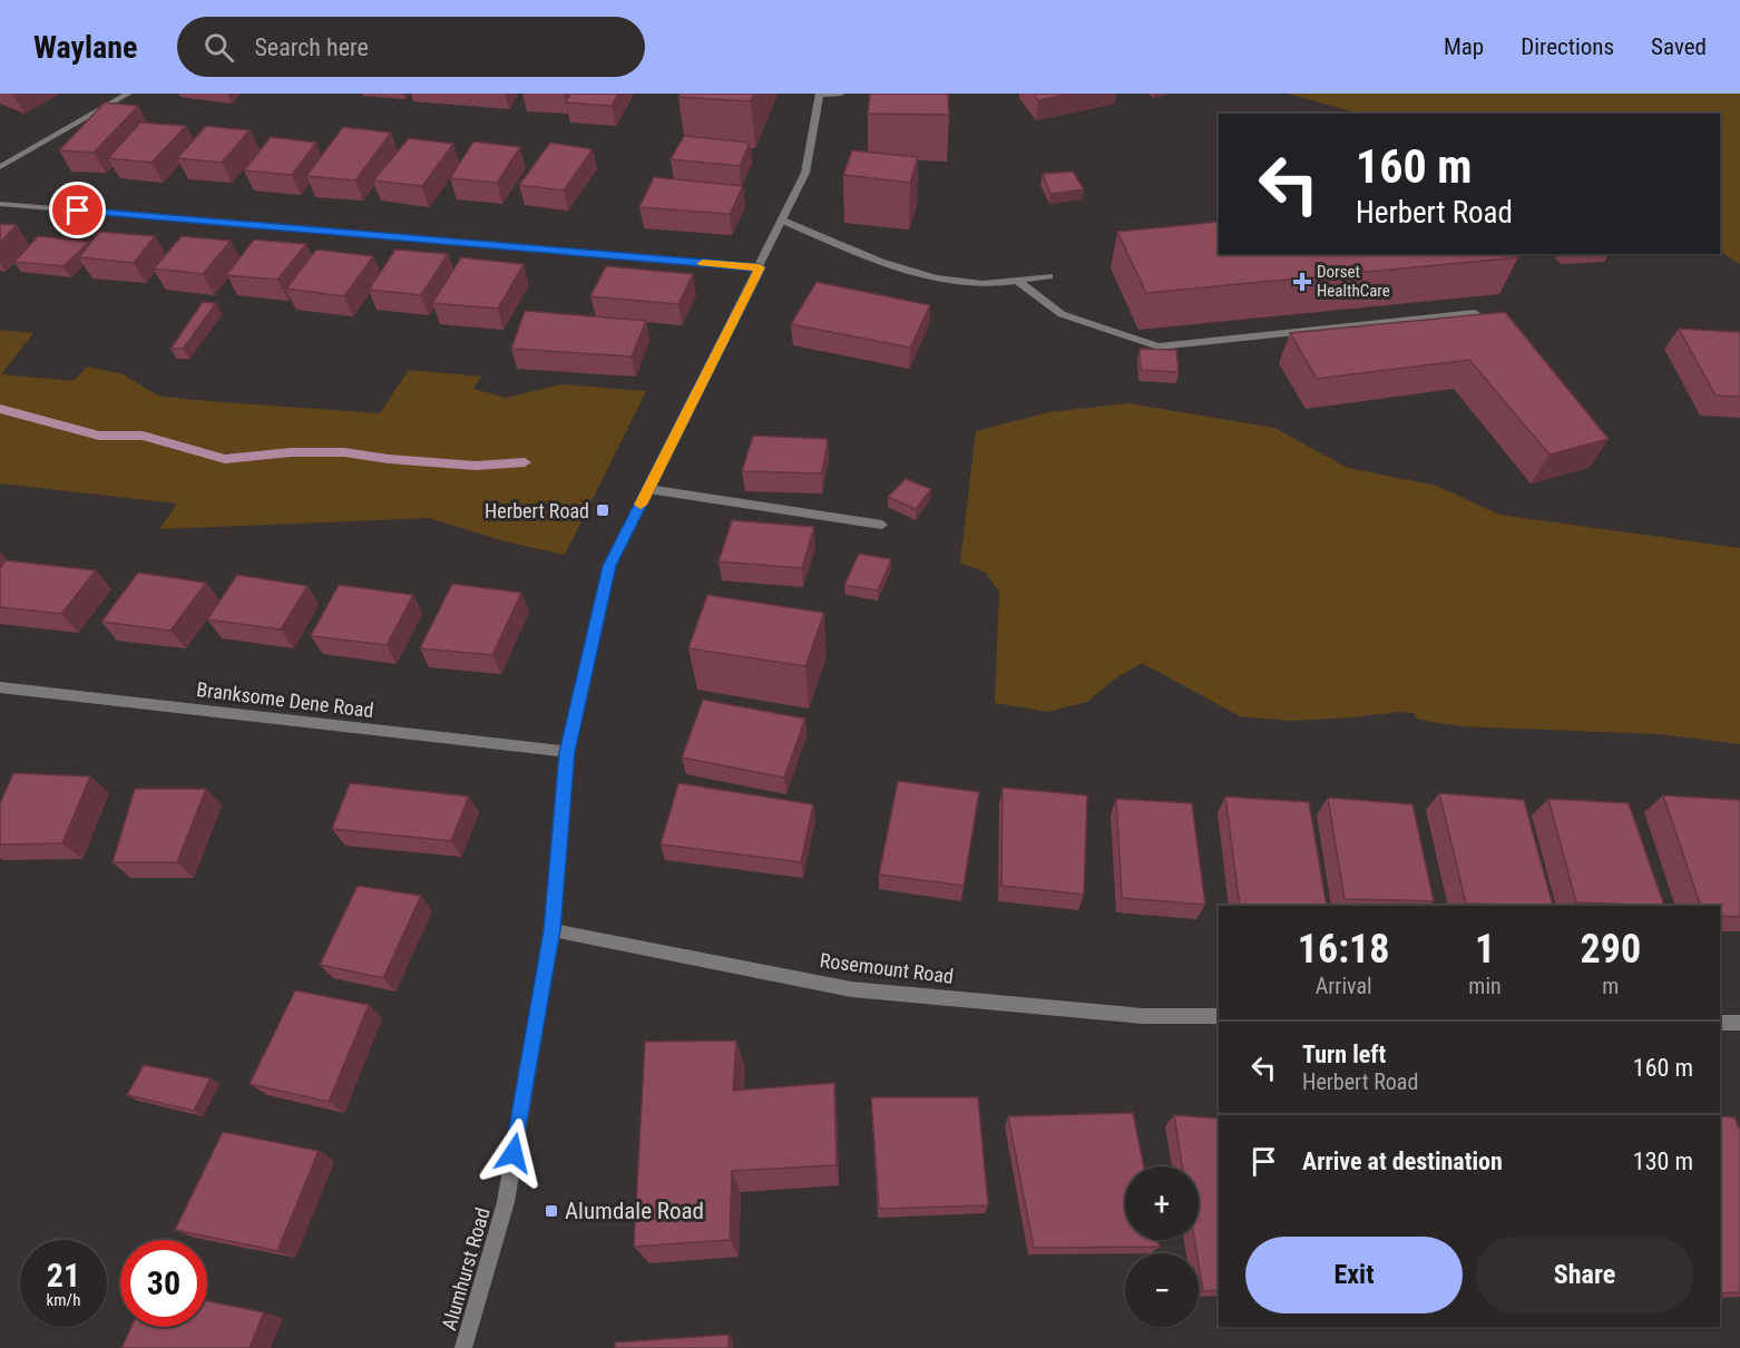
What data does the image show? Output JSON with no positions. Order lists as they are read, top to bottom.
{
  "streets": {
    "street": ["Branksome Dene Road", "Rosemount Road", "Alumhurst Road"]
  },
  "crossings": [
    ["Branksome Dene Road", "Alumhurst Road"],
    ["Rosemount Road", "Alumhurst Road"]
  ],
  "places": {
    "health": ["Dorset HealthCare"],
    "transit": ["Herbert Road", "Alumdale Road"]
  },
  "page": {
    "header": "Waylane",
    "search": "Search here",
    "nav": ["Map", "Directions", "Saved"],
    "turn": ["160 m", "Herbert Road"],
    "eta": [
      "16:18",
      "Arrival",
      "1",
      "min",
      "290",
      "m"
    ],
    "list": [
      {
        "name": "Turn left",
        "note": "Herbert Road",
        "value": "160 m"
      },
      {
        "name": "Arrive at destination",
        "value": "130 m"
      }
    ],
    "map_buttons": ["+", "−"],
    "buttons": ["Exit", "Share"],
    "speed": "21 km/h",
    "limit": "30"
  }
}
